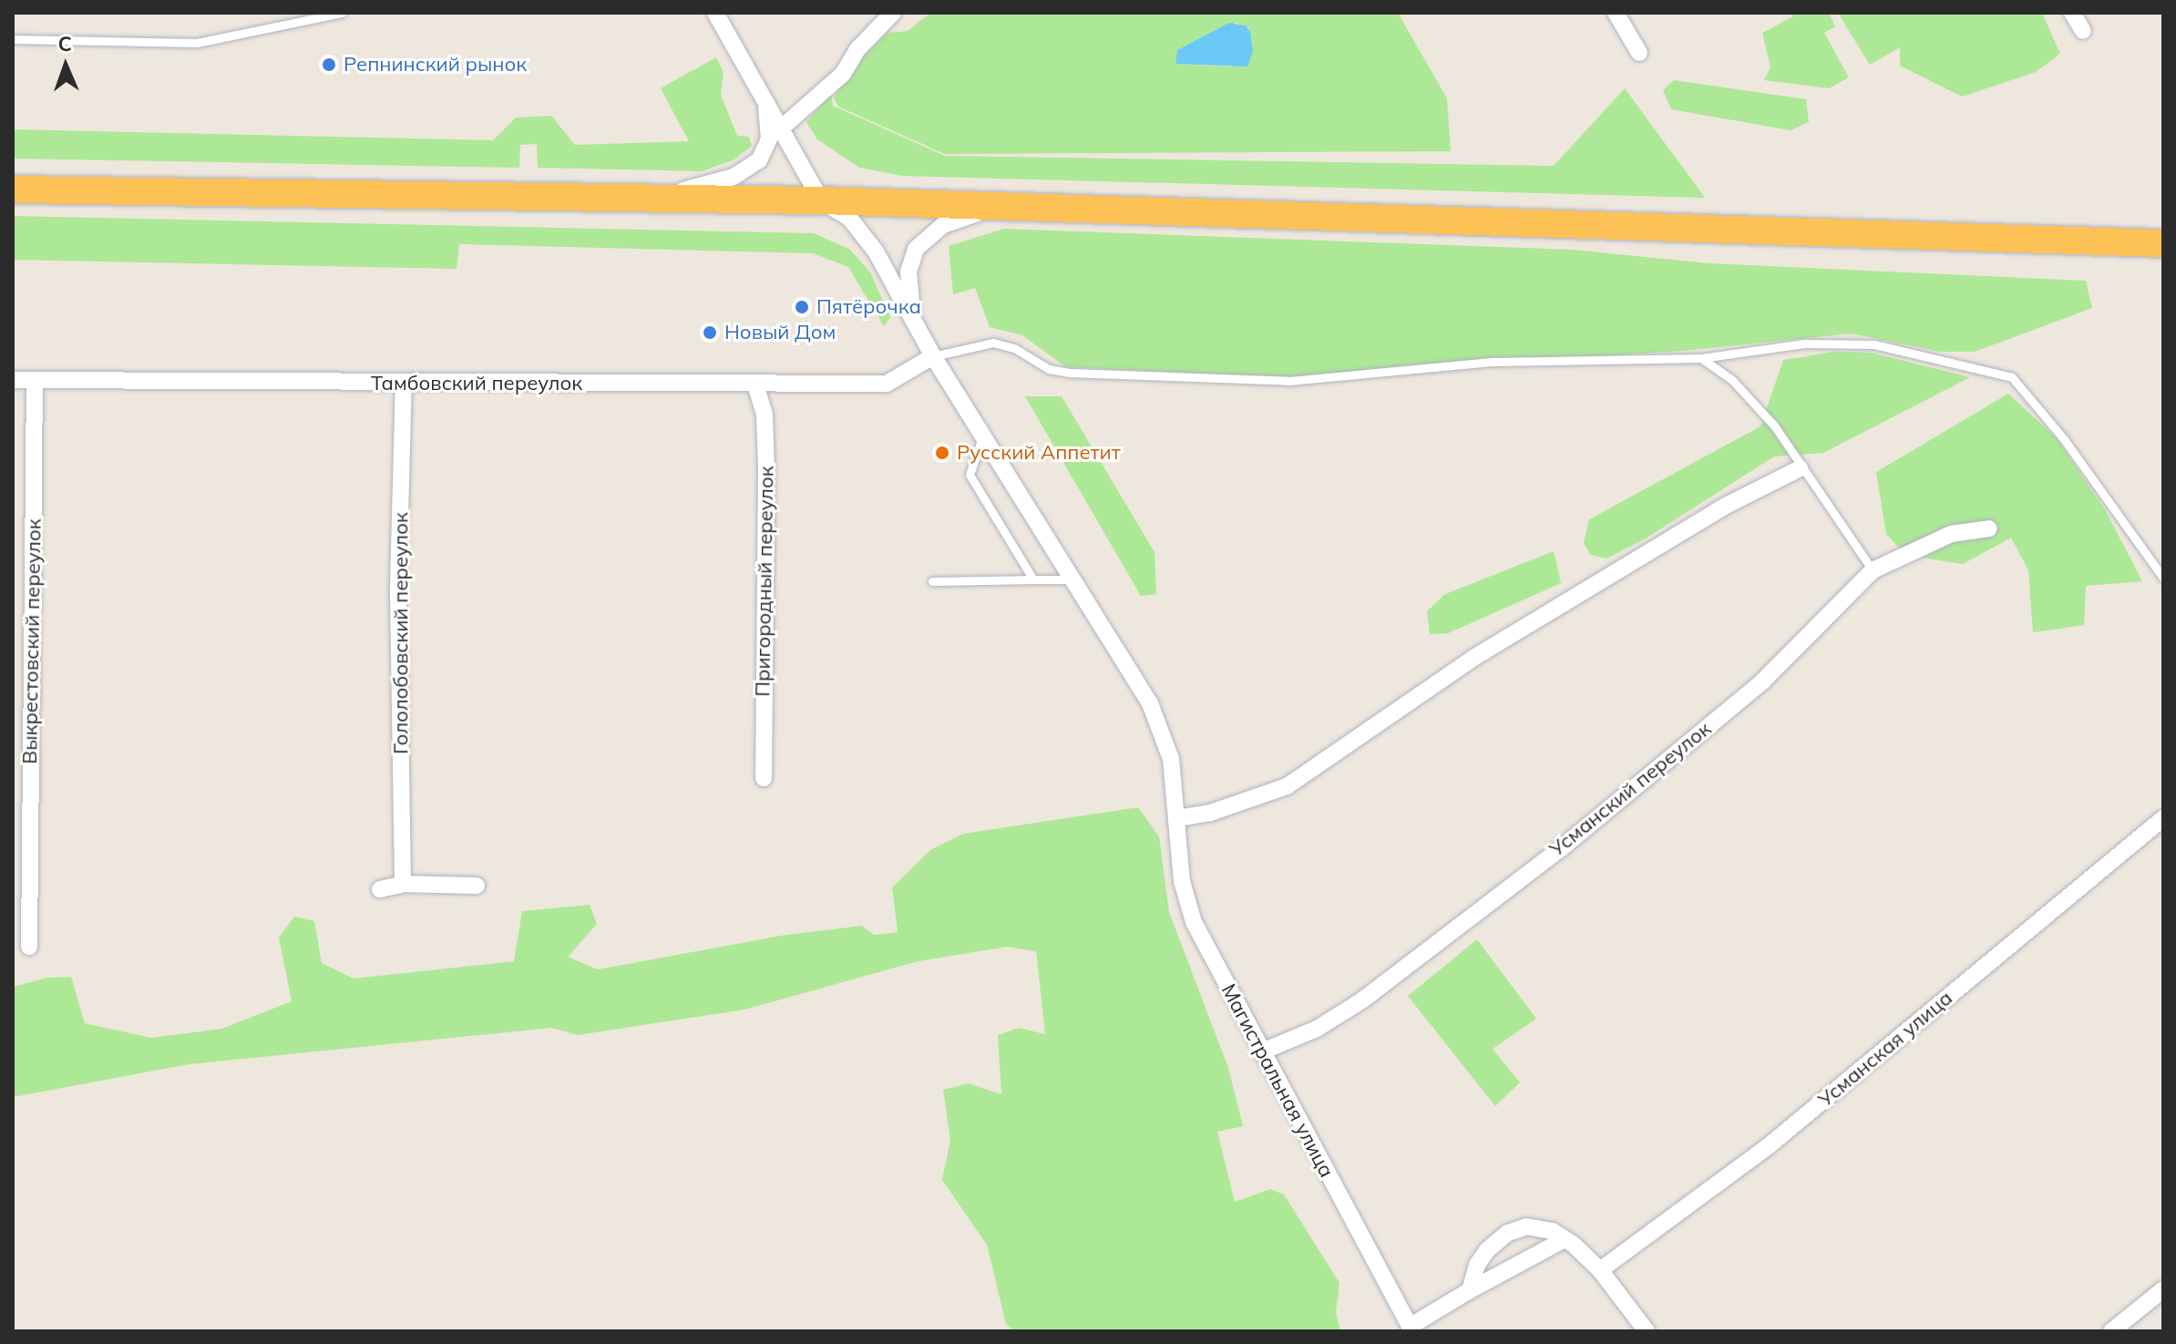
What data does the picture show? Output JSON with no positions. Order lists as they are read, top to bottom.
{
  "streets": {
    "street": [
      "Тамбовский переулок",
      "Пригородный переулок",
      "Гололобовский переулок",
      "Выкрестовский переулок",
      "Усманский переулок",
      "Усманская улица",
      "Магистральная улица"
    ]
  },
  "crossings": [
    ["Тамбовский переулок", "Пригородный переулок"],
    ["Тамбовский переулок", "Гололобовский переулок"],
    ["Тамбовский переулок", "Выкрестовский переулок"],
    ["Тамбовский переулок", "Магистральная улица"],
    ["Усманский переулок", "Магистральная улица"]
  ],
  "places": [
    "Репнинский рынок",
    "Пятёрочка",
    "Новый Дом",
    "Русский Аппетит"
  ],
  "north": "top"
}
